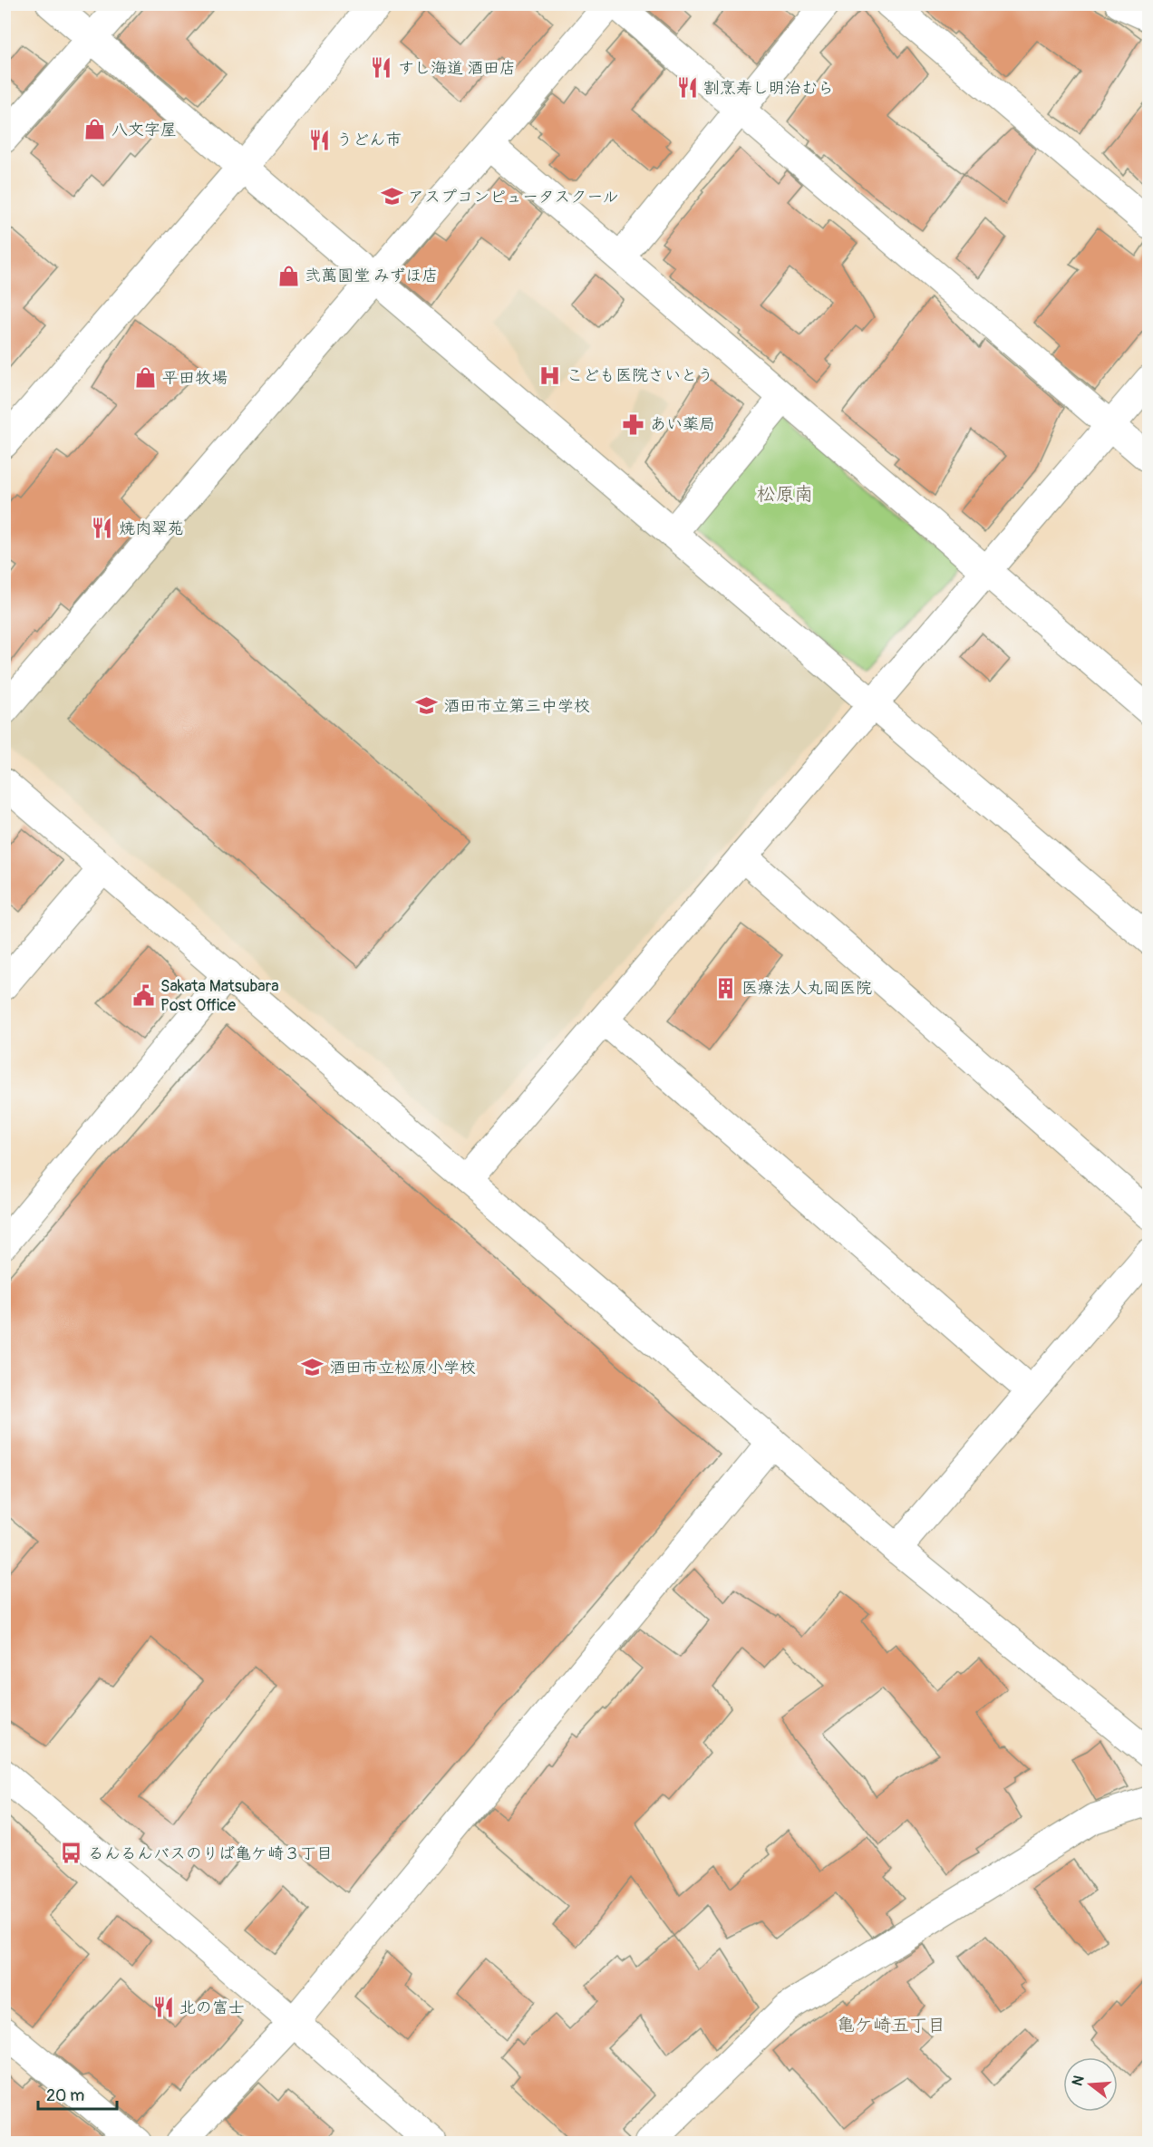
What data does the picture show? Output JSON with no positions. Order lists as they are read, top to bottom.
{
  "districts": ["松原南", "亀ケ崎五丁目"],
  "places": {
    "restaurant": [
      "すし海道 酒田店",
      "割烹寿し明治むら",
      "うどん市",
      "焼肉翠苑",
      "北の富士"
    ],
    "shop": ["八文字屋", "弐萬圓堂 みずほ店", "平田牧場"],
    "school or university": ["アスプコンピュータスクール", "酒田市立第三中学校", "酒田市立松原小学校"],
    "hospital": ["こども医院さいとう"],
    "pharmacy": ["あい薬局"],
    "building": ["医療法人丸岡医院"],
    "public building": ["Sakata Matsubara Post Office"],
    "bus stop": ["るんるんバスのりば亀ケ崎３丁目"]
  },
  "scale_bar": "20 m",
  "north": "left"
}
